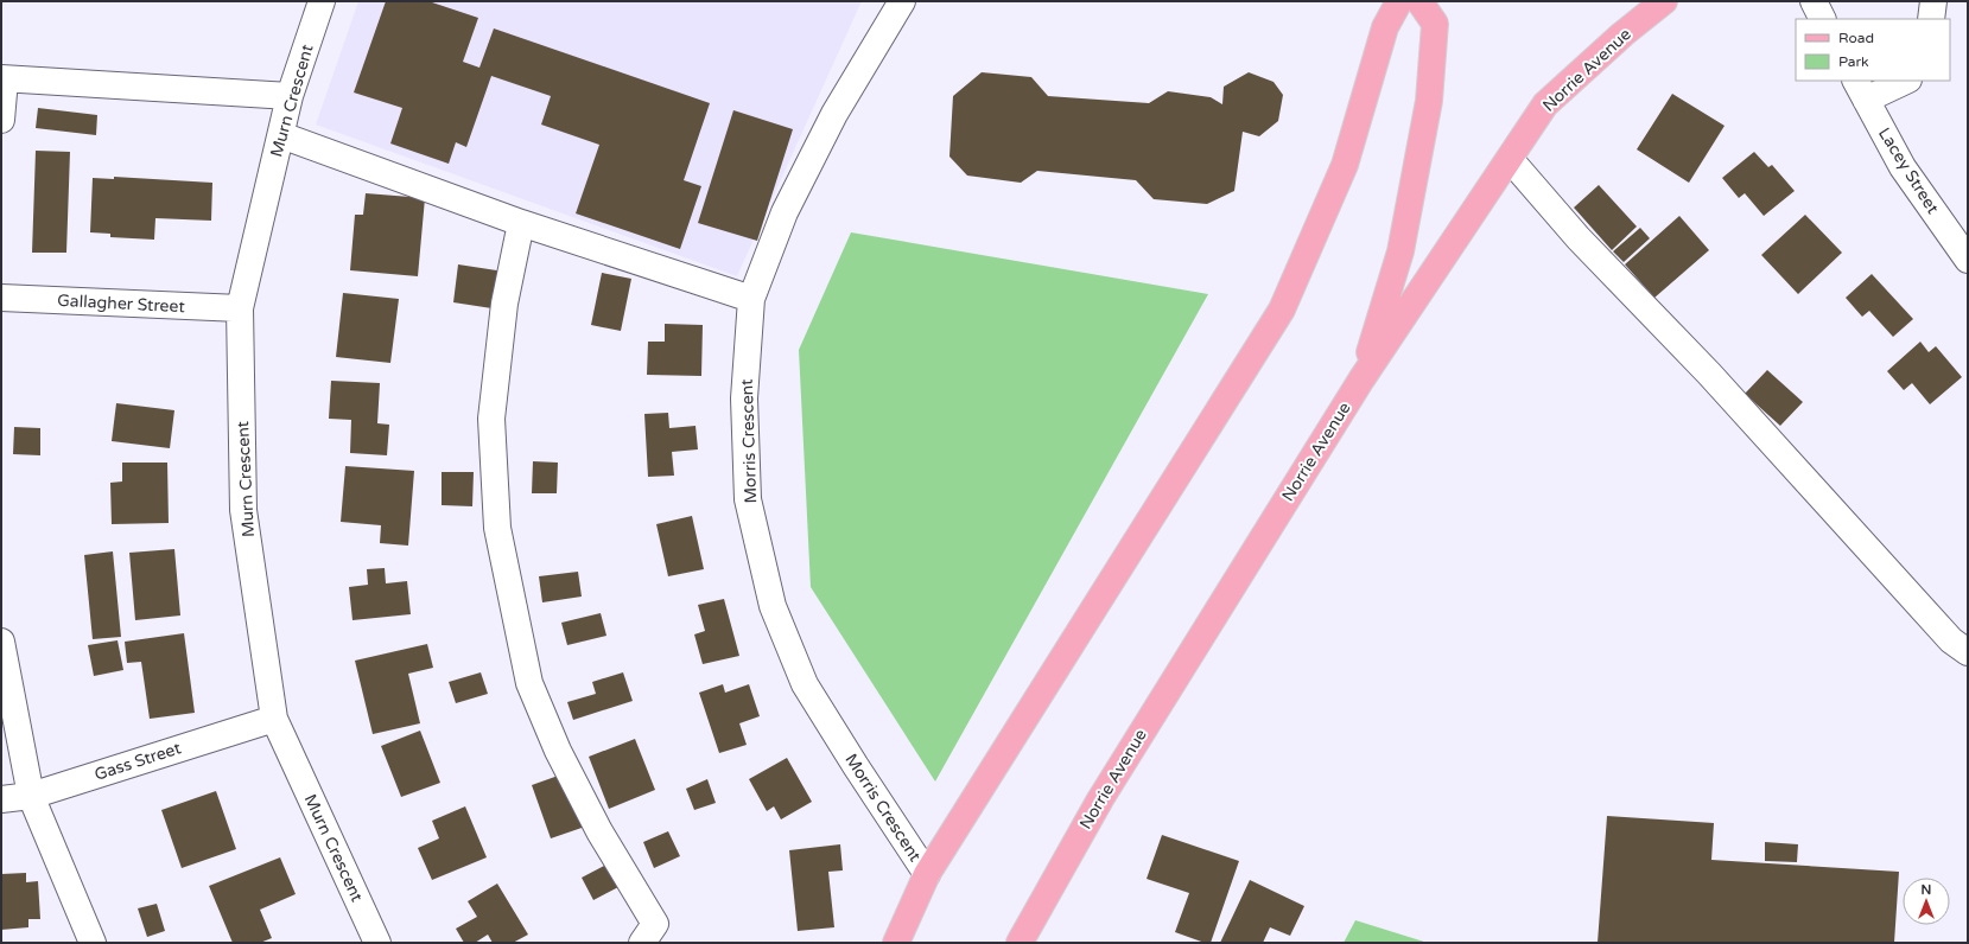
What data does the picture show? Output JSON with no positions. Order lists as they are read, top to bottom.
{
  "streets": {
    "main road": ["Norrie Avenue"],
    "street": [
      "Murn Crescent",
      "Lacey Street",
      "Gallagher Street",
      "Morris Crescent",
      "Gass Street"
    ]
  },
  "crossings": [
    ["Murn Crescent", "Gallagher Street"],
    ["Murn Crescent", "Gass Street"]
  ],
  "legend": ["Road", "Park"],
  "north": "top"
}
